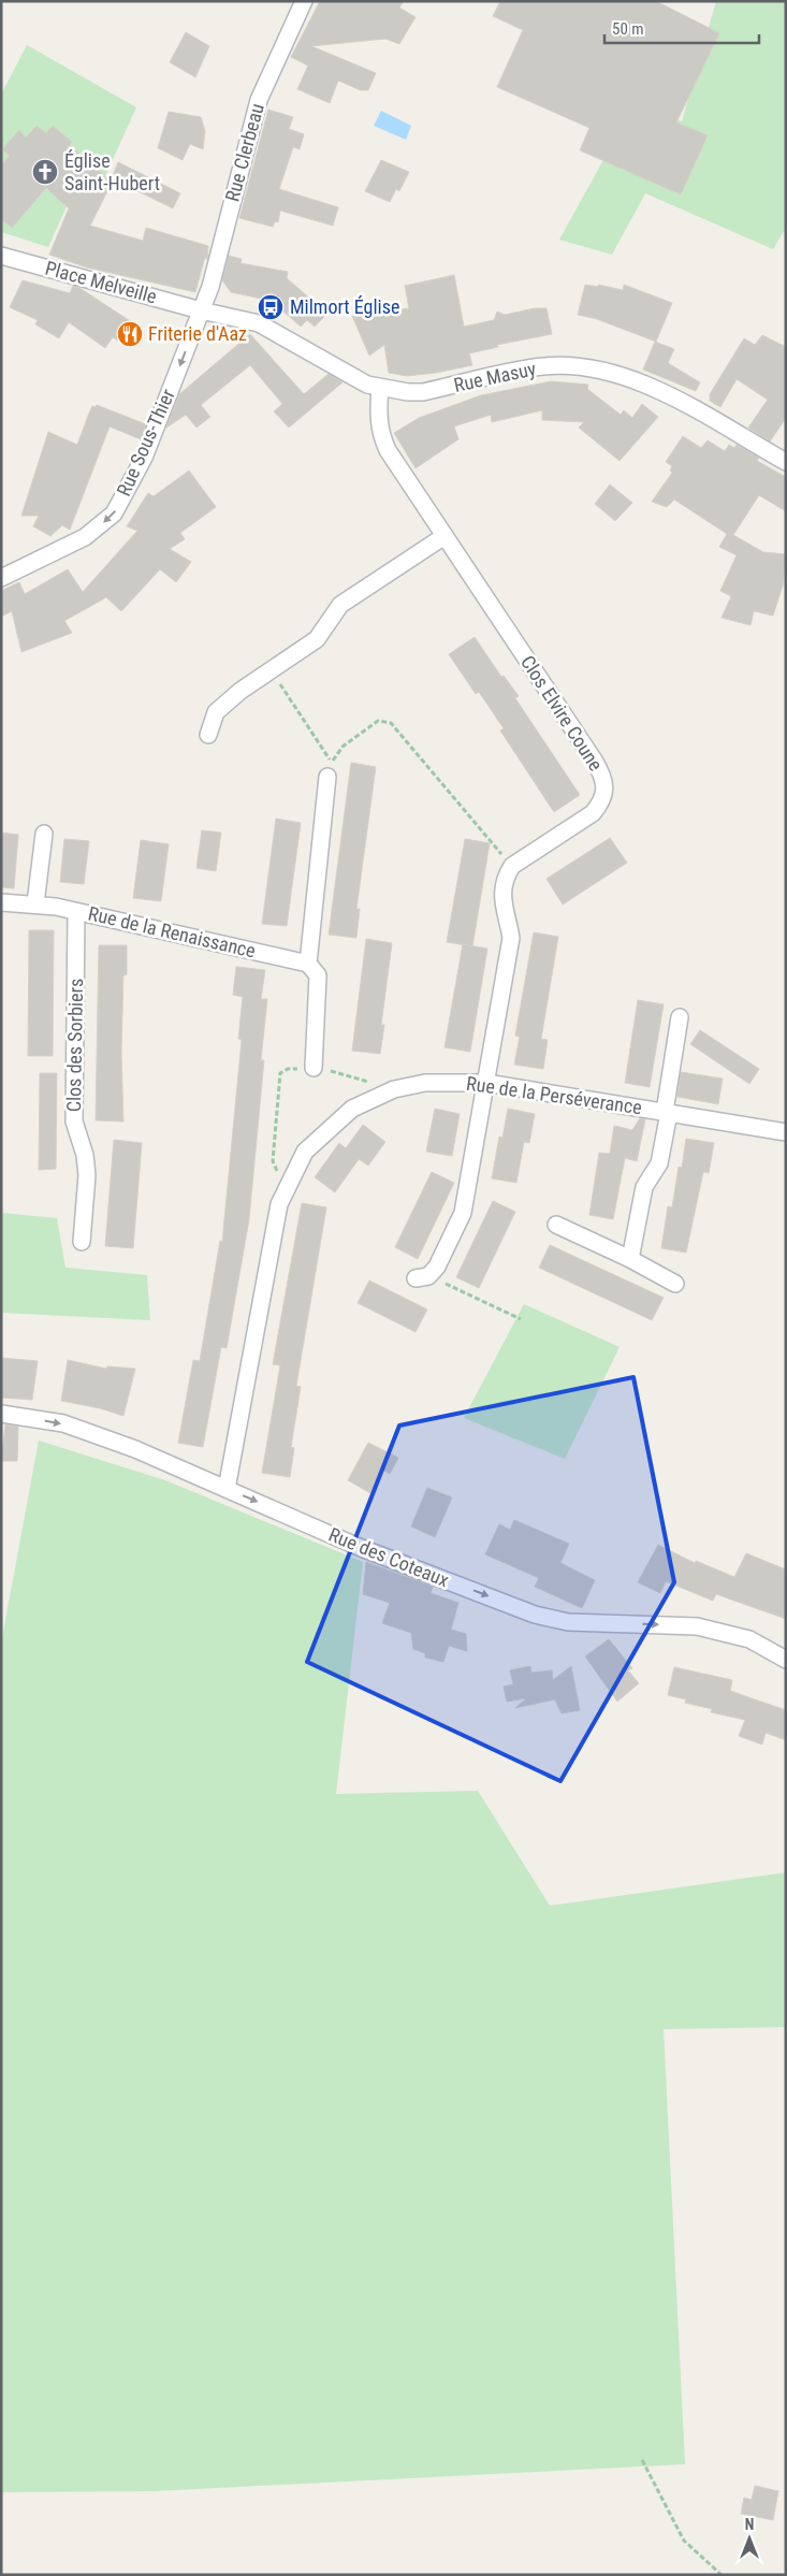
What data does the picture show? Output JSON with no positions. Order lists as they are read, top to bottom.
{
  "streets": {
    "street": [
      "Rue Clerbeau",
      "Place Melveille",
      "Rue Masuy",
      "Rue Sous-Thier",
      "Clos Elvire Coune",
      "Rue de la Renaissance",
      "Clos des Sorbiers",
      "Rue de la Perséverance",
      "Rue des Coteaux"
    ]
  },
  "crossings": [
    ["Rue Clerbeau", "Place Melveille"],
    ["Rue Clerbeau", "Rue Masuy"],
    ["Rue Clerbeau", "Rue Sous-Thier"],
    ["Place Melveille", "Rue Masuy"],
    ["Place Melveille", "Rue Sous-Thier"],
    ["Rue Masuy", "Rue Sous-Thier"],
    ["Rue Masuy", "Clos Elvire Coune"],
    ["Rue de la Renaissance", "Clos des Sorbiers"],
    ["Rue de la Perséverance", "Rue des Coteaux"]
  ],
  "one_way": ["Rue Sous-Thier", "Rue des Coteaux"],
  "places": {
    "church": ["Église Saint-Hubert"],
    "bus stop": ["Milmort Église"],
    "restaurant": ["Friterie d'Aaz"]
  },
  "scale_bar": "50 m",
  "north": "top"
}
